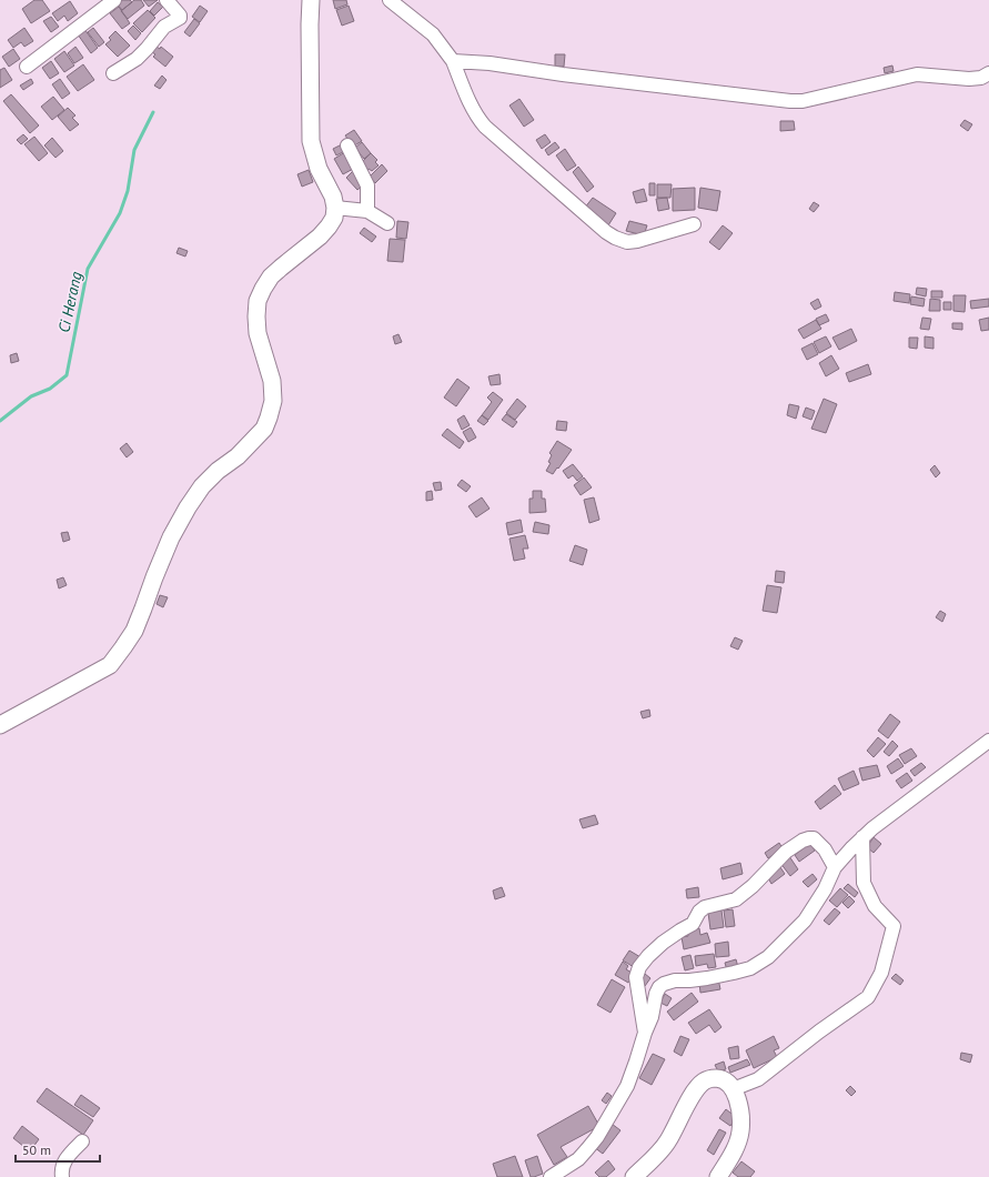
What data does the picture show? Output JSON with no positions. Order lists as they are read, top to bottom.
{
  "water": ["Ci Herang"],
  "scale_bar": "50 m"
}
